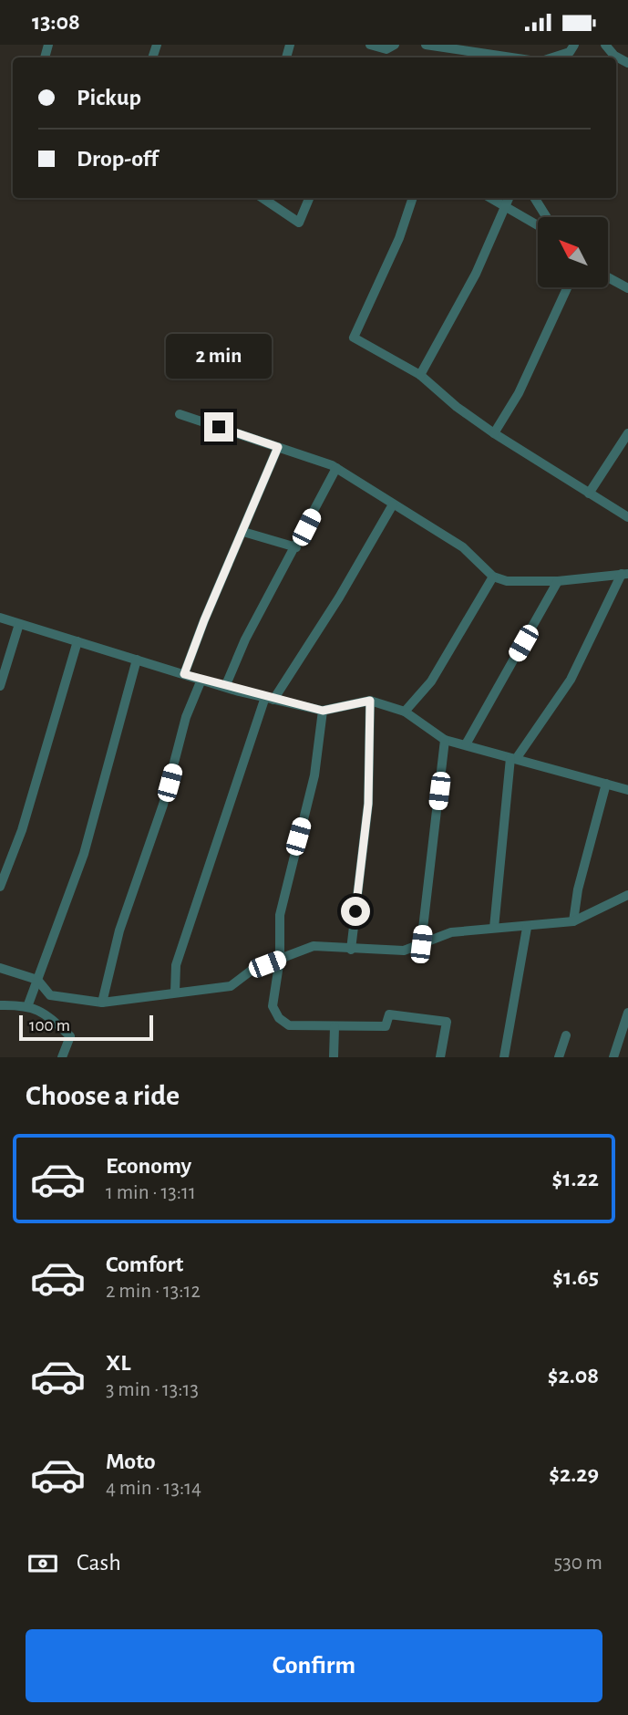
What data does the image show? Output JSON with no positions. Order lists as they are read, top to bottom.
{
  "scale_bar": "100 m",
  "north": "top left",
  "page": {
    "status": "13:08",
    "banner": ["Pickup", "Drop-off"],
    "bubble": "2 min",
    "scale": "100 m",
    "heading": "Choose a ride",
    "list": [
      {
        "name": "Economy",
        "note": "1 min · 13:11",
        "value": "$1.22"
      },
      {
        "name": "Comfort",
        "note": "2 min · 13:12",
        "value": "$1.65"
      },
      {
        "name": "XL",
        "note": "3 min · 13:13",
        "value": "$2.08"
      },
      {
        "name": "Moto",
        "note": "4 min · 13:14",
        "value": "$2.29"
      }
    ],
    "pay": ["Cash", "530 m"],
    "buttons": "Confirm"
  }
}
